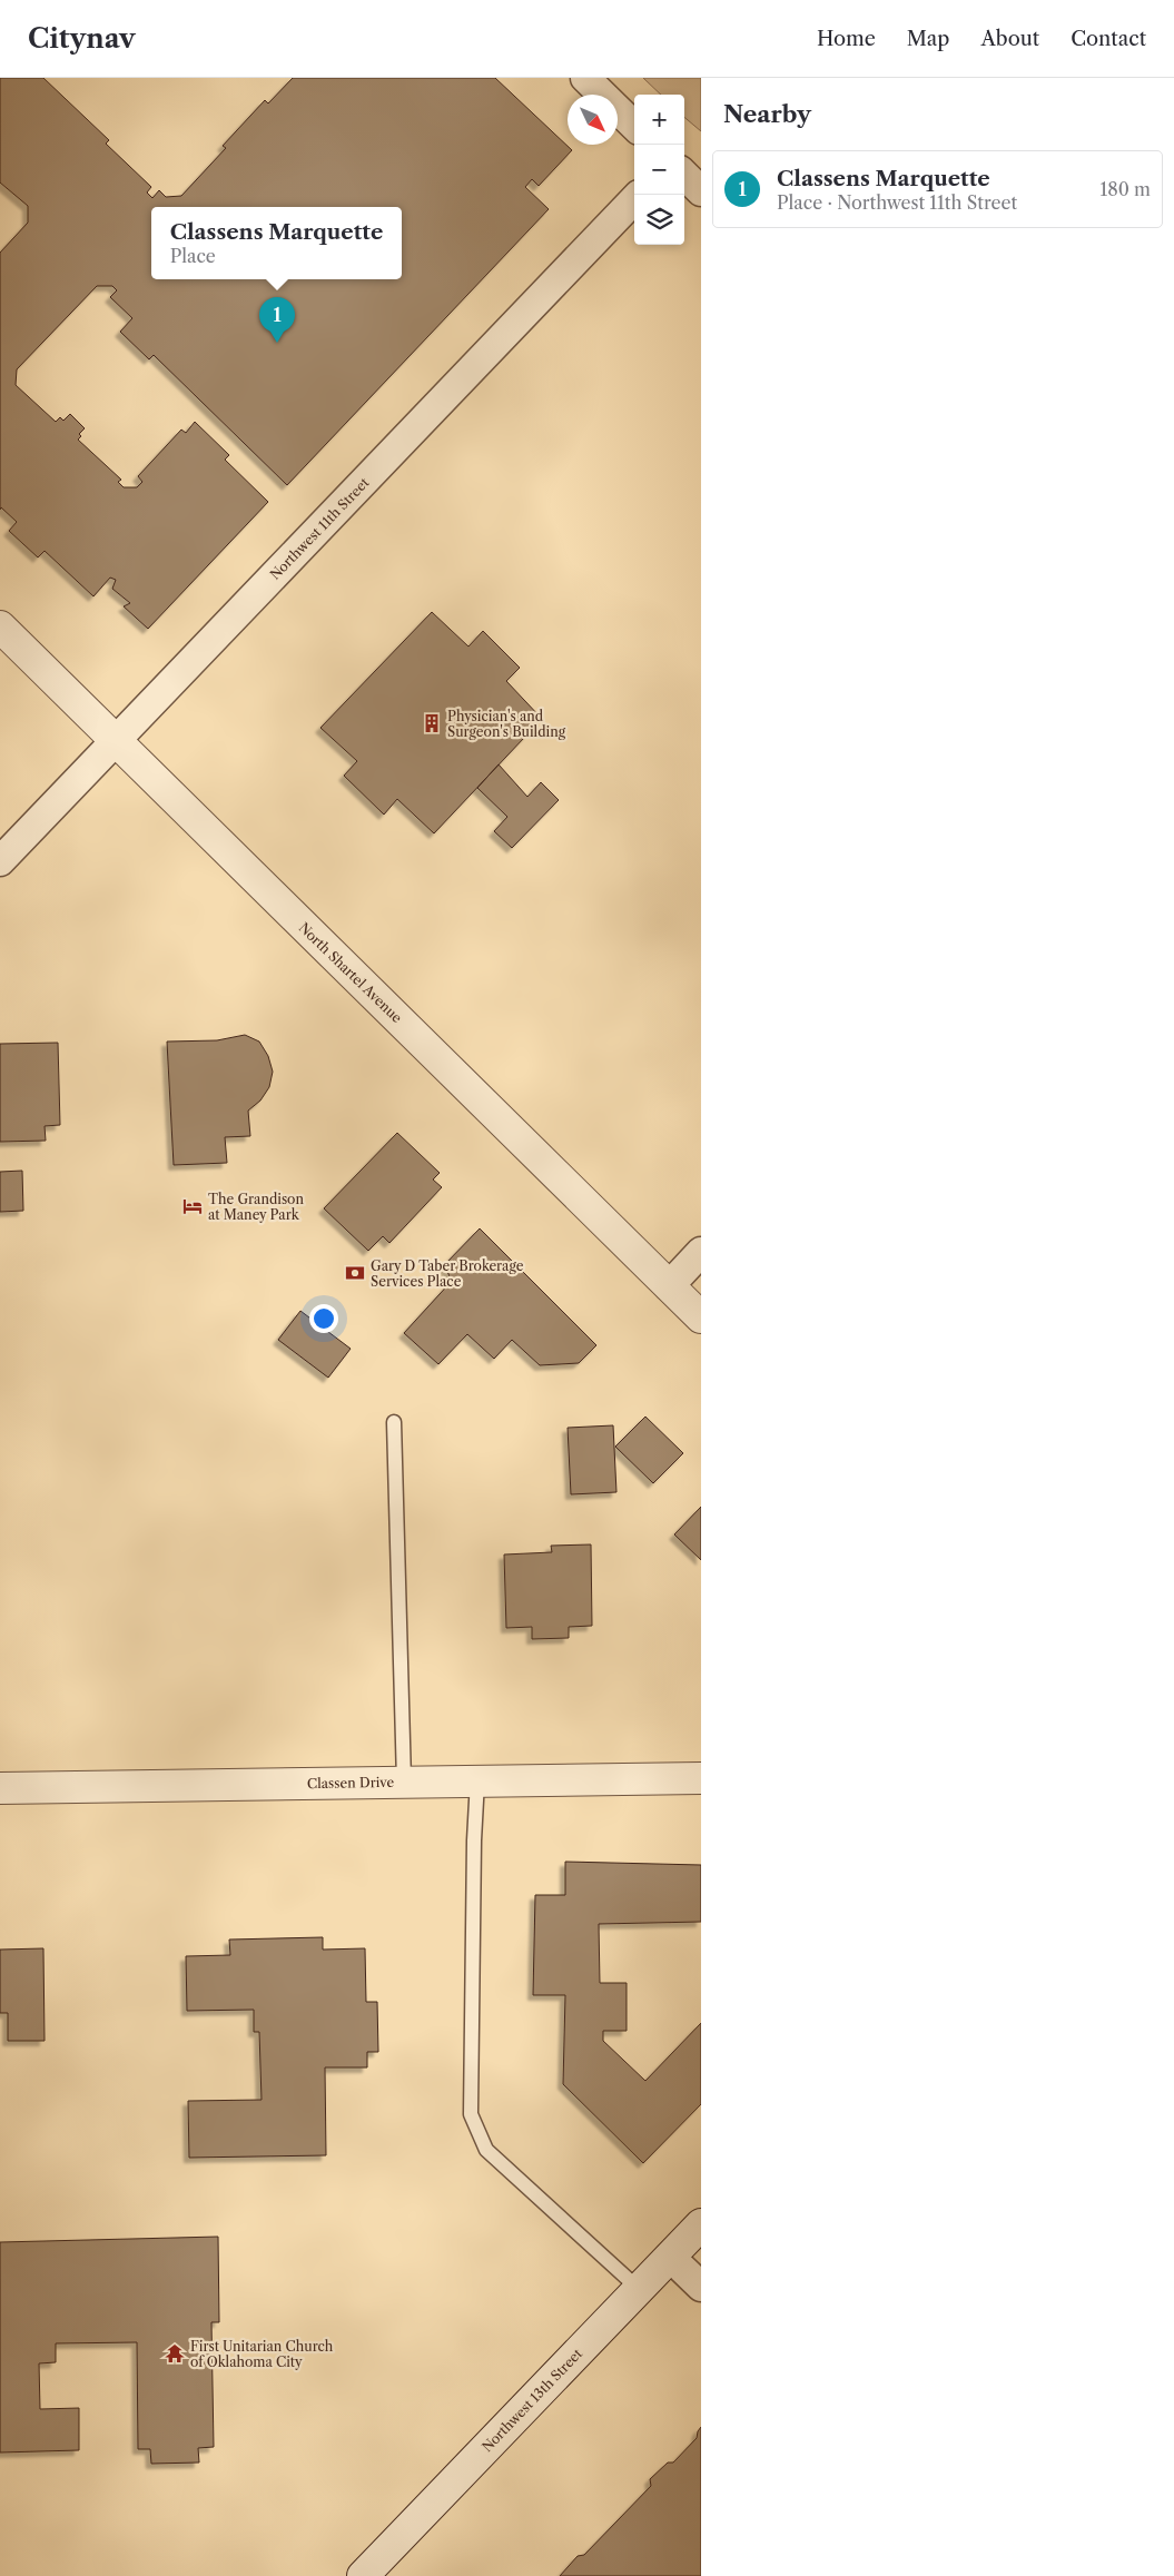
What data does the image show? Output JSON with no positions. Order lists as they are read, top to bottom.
{
  "streets": {
    "street": [
      "Northwest 11th Street",
      "North Shartel Avenue",
      "Classen Drive",
      "Northwest 13th Street"
    ]
  },
  "crossings": [
    ["Northwest 11th Street", "North Shartel Avenue"]
  ],
  "places": {
    "building": ["Physician's and Surgeon's Building"],
    "hotel": ["The Grandison at Maney Park"],
    "bank": ["Gary D Taber Brokerage Services Place"],
    "temple": ["First Unitarian Church of Oklahoma City"]
  },
  "north": "bottom right",
  "page": {
    "header": "Citynav",
    "nav": [
      "Home",
      "Map",
      "About",
      "Contact"
    ],
    "heading": "Nearby",
    "map_buttons": ["+", "−"],
    "list": [
      {
        "mark": "1",
        "name": "Classens Marquette",
        "note": "Place · Northwest 11th Street",
        "value": "180 m"
      }
    ],
    "popup": ["Classens Marquette", "Place"],
    "pins": "1"
  }
}
